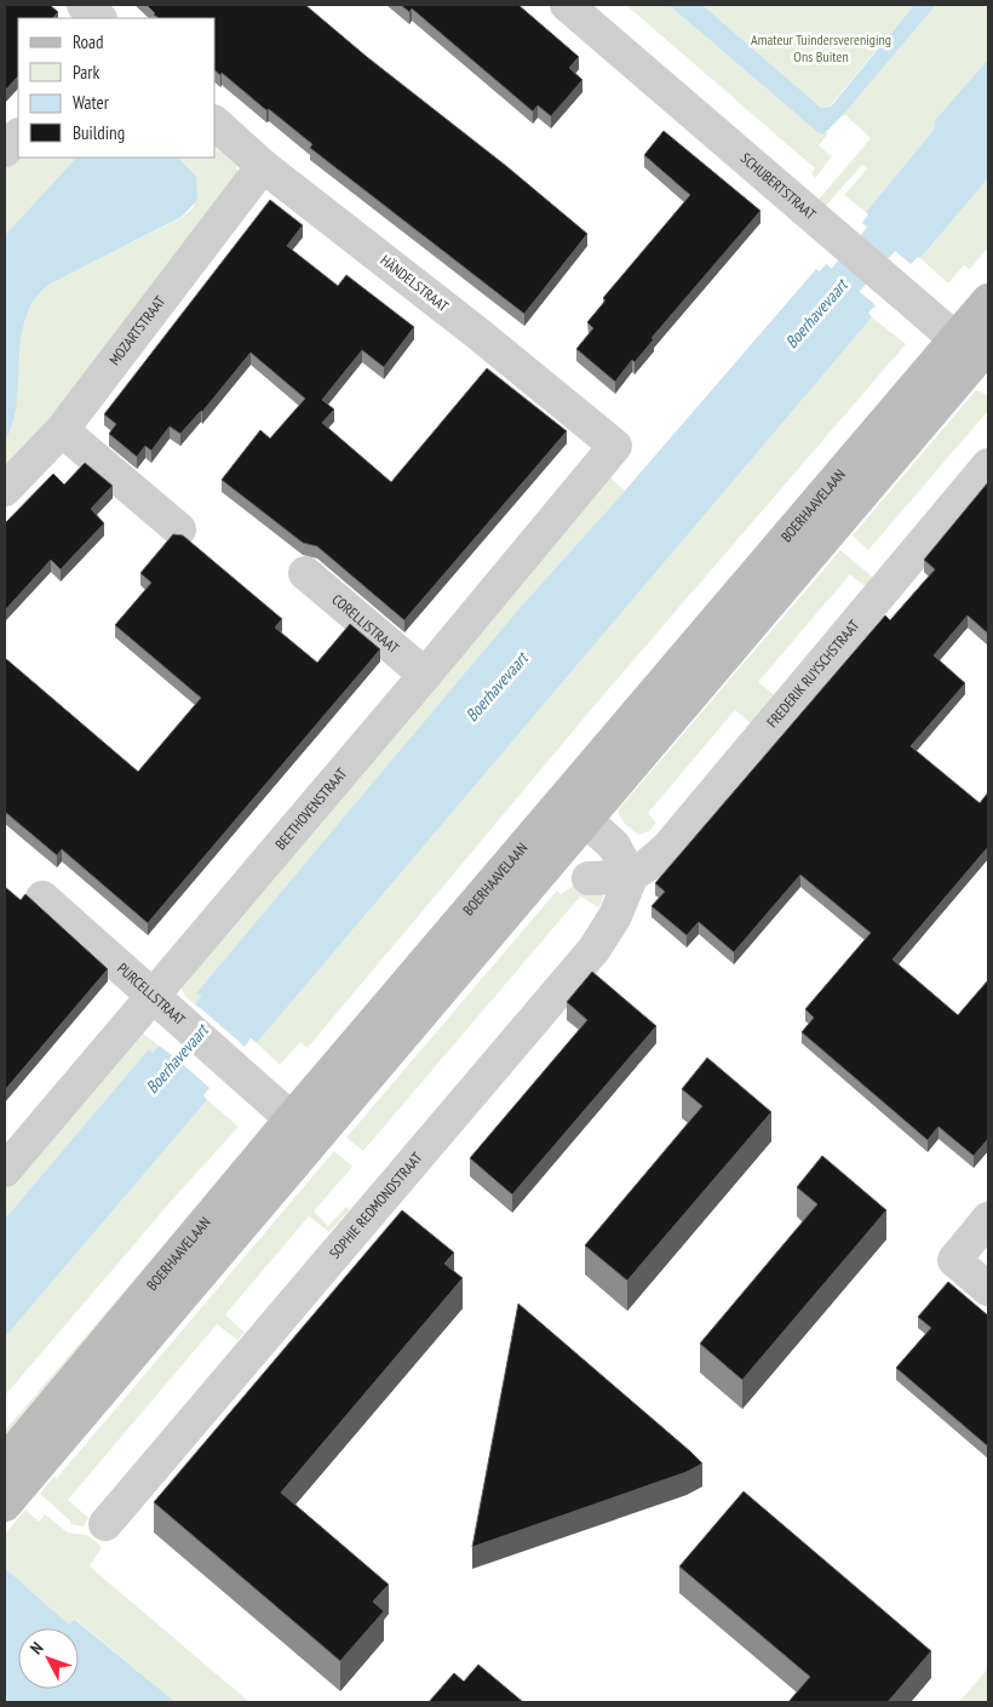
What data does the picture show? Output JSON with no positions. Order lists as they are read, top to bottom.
{
  "streets": {
    "main road": ["BOERHAAVELAAN"],
    "street": [
      "SCHUBERTSTRAAT",
      "HÄNDELSTRAAT",
      "MOZARTSTRAAT",
      "CORELLISTRAAT",
      "FREDERIK RUYSCHSTRAAT",
      "BEETHOVENSTRAAT",
      "PURCELLSTRAAT",
      "SOPHIE REDMONDSTRAAT"
    ]
  },
  "crossings": [
    ["SCHUBERTSTRAAT", "BOERHAAVELAAN"],
    ["HÄNDELSTRAAT", "MOZARTSTRAAT"],
    ["HÄNDELSTRAAT", "BEETHOVENSTRAAT"],
    ["BOERHAAVELAAN", "PURCELLSTRAAT"],
    ["CORELLISTRAAT", "BEETHOVENSTRAAT"],
    ["FREDERIK RUYSCHSTRAAT", "SOPHIE REDMONDSTRAAT"],
    ["BEETHOVENSTRAAT", "PURCELLSTRAAT"]
  ],
  "water": ["Boerhavevaart"],
  "parks": ["Amateur Tuindersvereniging Ons Buiten"],
  "legend": [
    "Road",
    "Park",
    "Water",
    "Building"
  ],
  "north": "top left"
}
